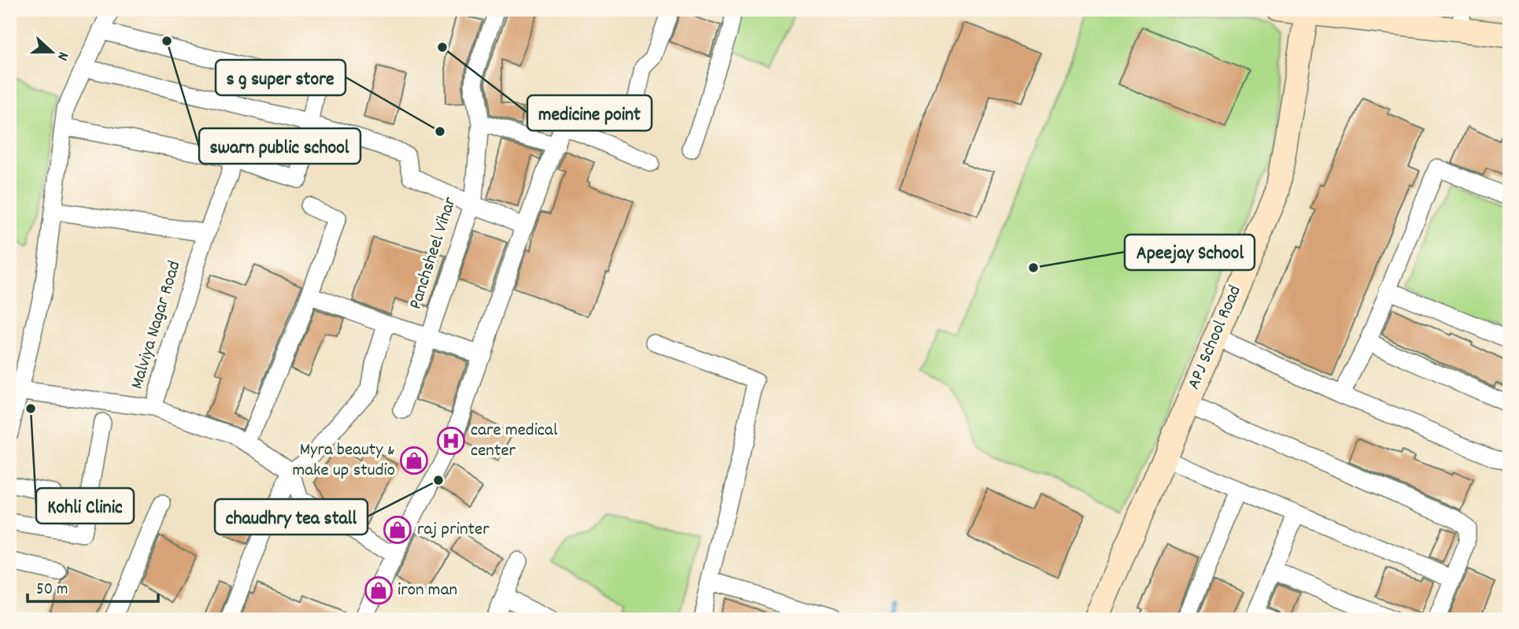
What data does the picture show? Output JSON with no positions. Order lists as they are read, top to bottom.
{
  "streets": {
    "street": ["Panchsheel Vihar", "Malviya Nagar Road", "APJ School Road"]
  },
  "places": {
    "other": [
      "swarn public school",
      "medicine point",
      "s g super store",
      "Apeejay School",
      "Kohli Clinic",
      "chaudhry tea stall"
    ],
    "hospital": ["care medical center"],
    "shop": ["Myra beauty & make up studio", "raj printer", "iron man"]
  },
  "scale_bar": "50 m",
  "north": "right"
}
